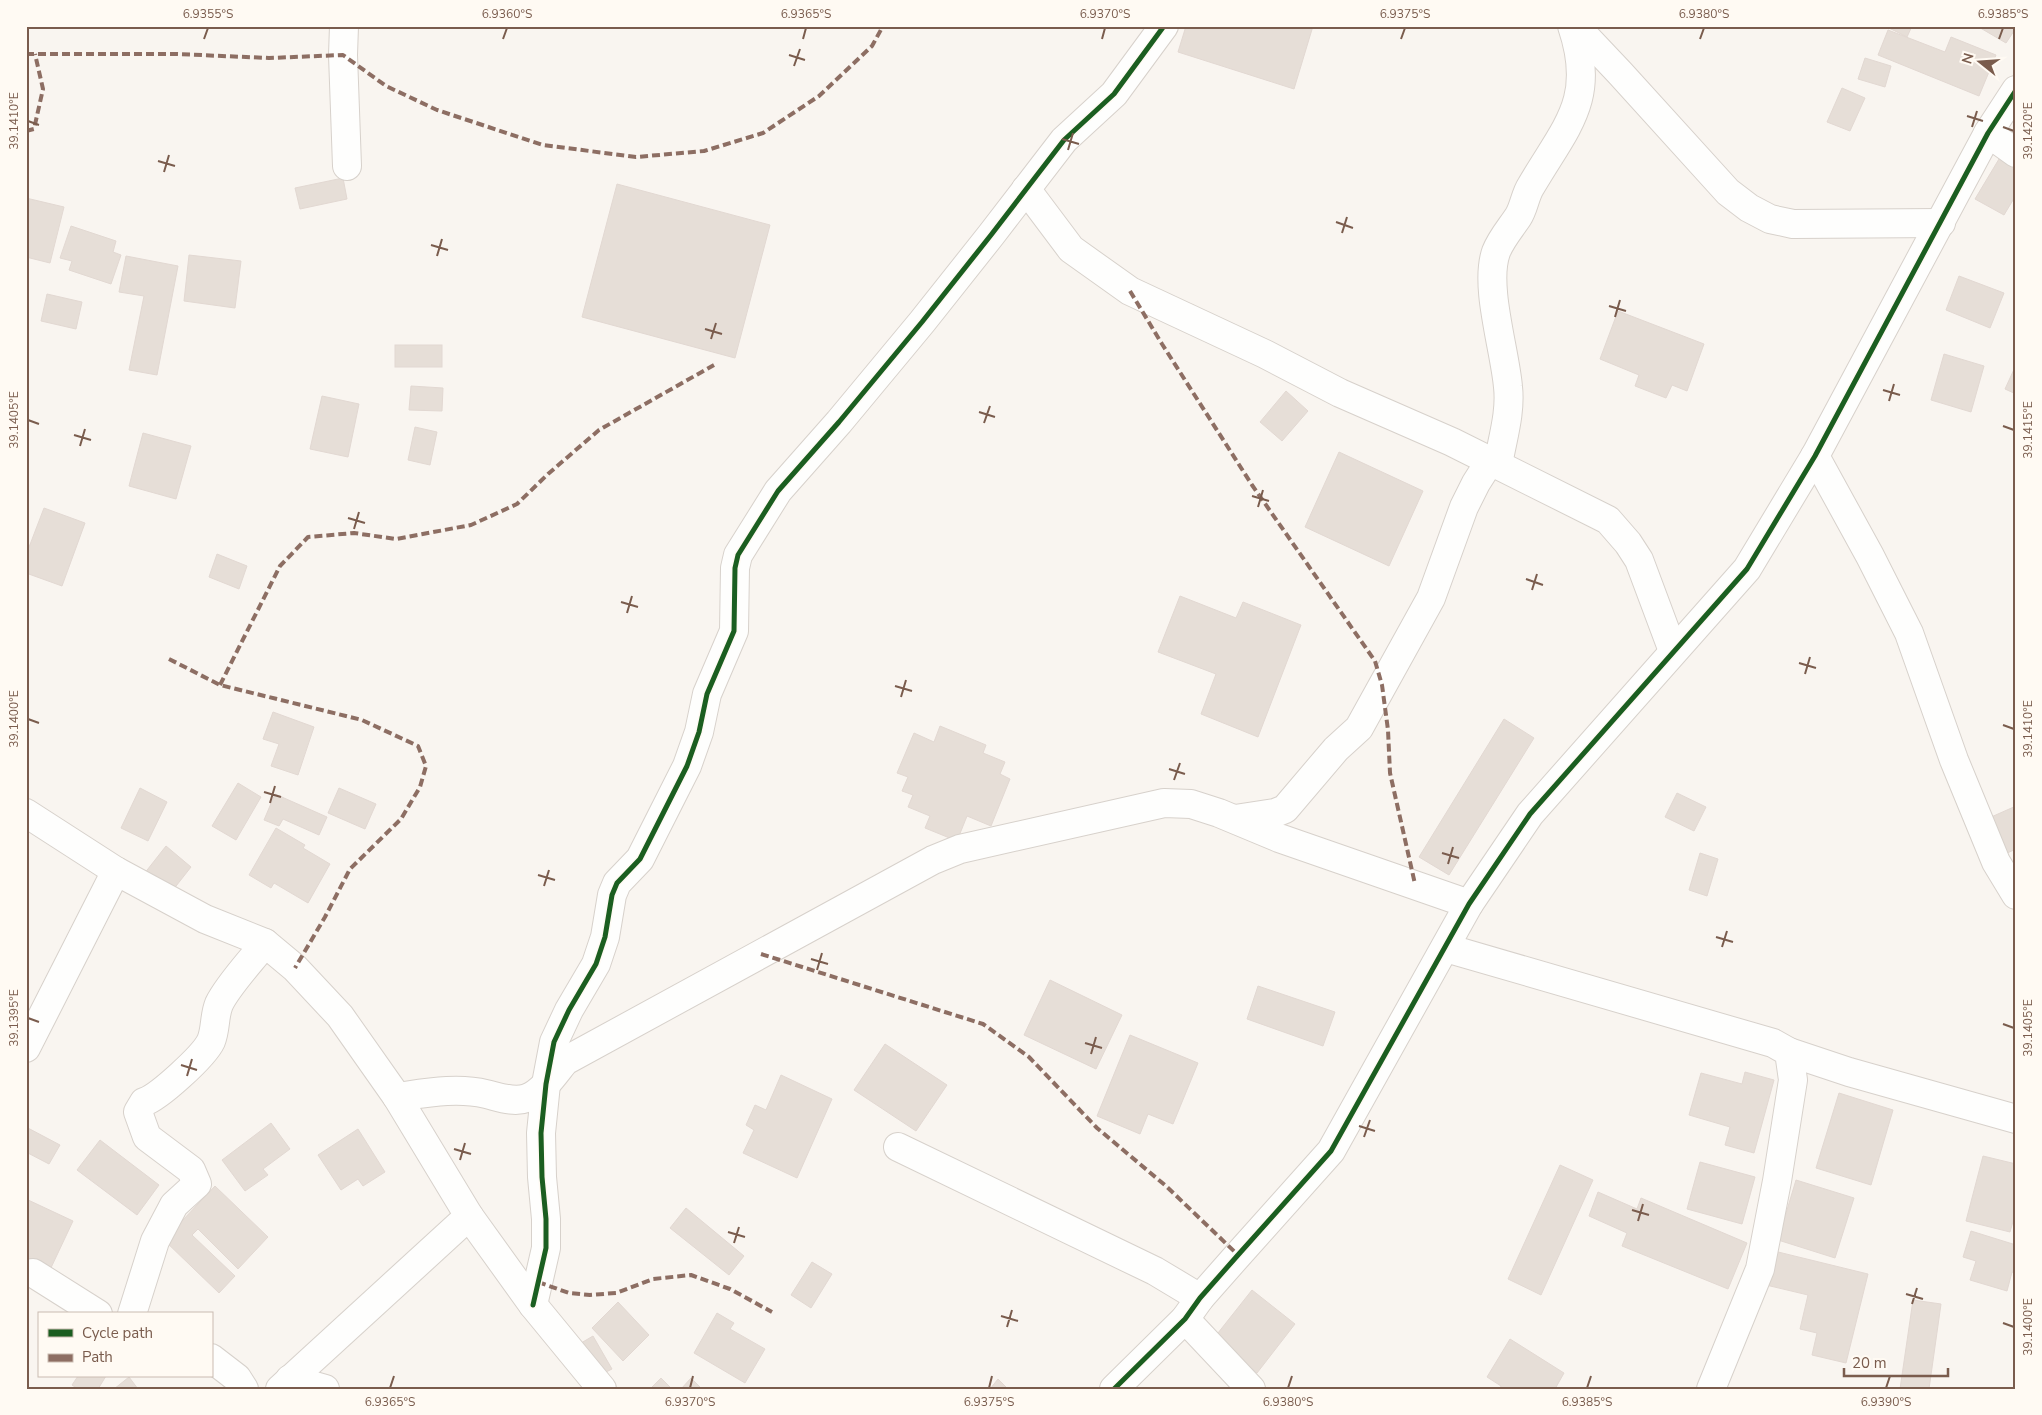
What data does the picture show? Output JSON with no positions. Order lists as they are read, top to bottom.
{
  "legend": ["Cycle path", "Path"],
  "scale_bar": "20 m",
  "north": "left",
  "coordinates": [
    "6.9355°S",
    "6.9360°S",
    "6.9365°S",
    "6.9370°S",
    "6.9375°S",
    "6.9380°S",
    "6.9385°S",
    "39.1410°E",
    "39.1420°E",
    "39.1405°E",
    "39.1415°E",
    "39.1400°E",
    "39.1395°E",
    "6.9390°S"
  ]
}
